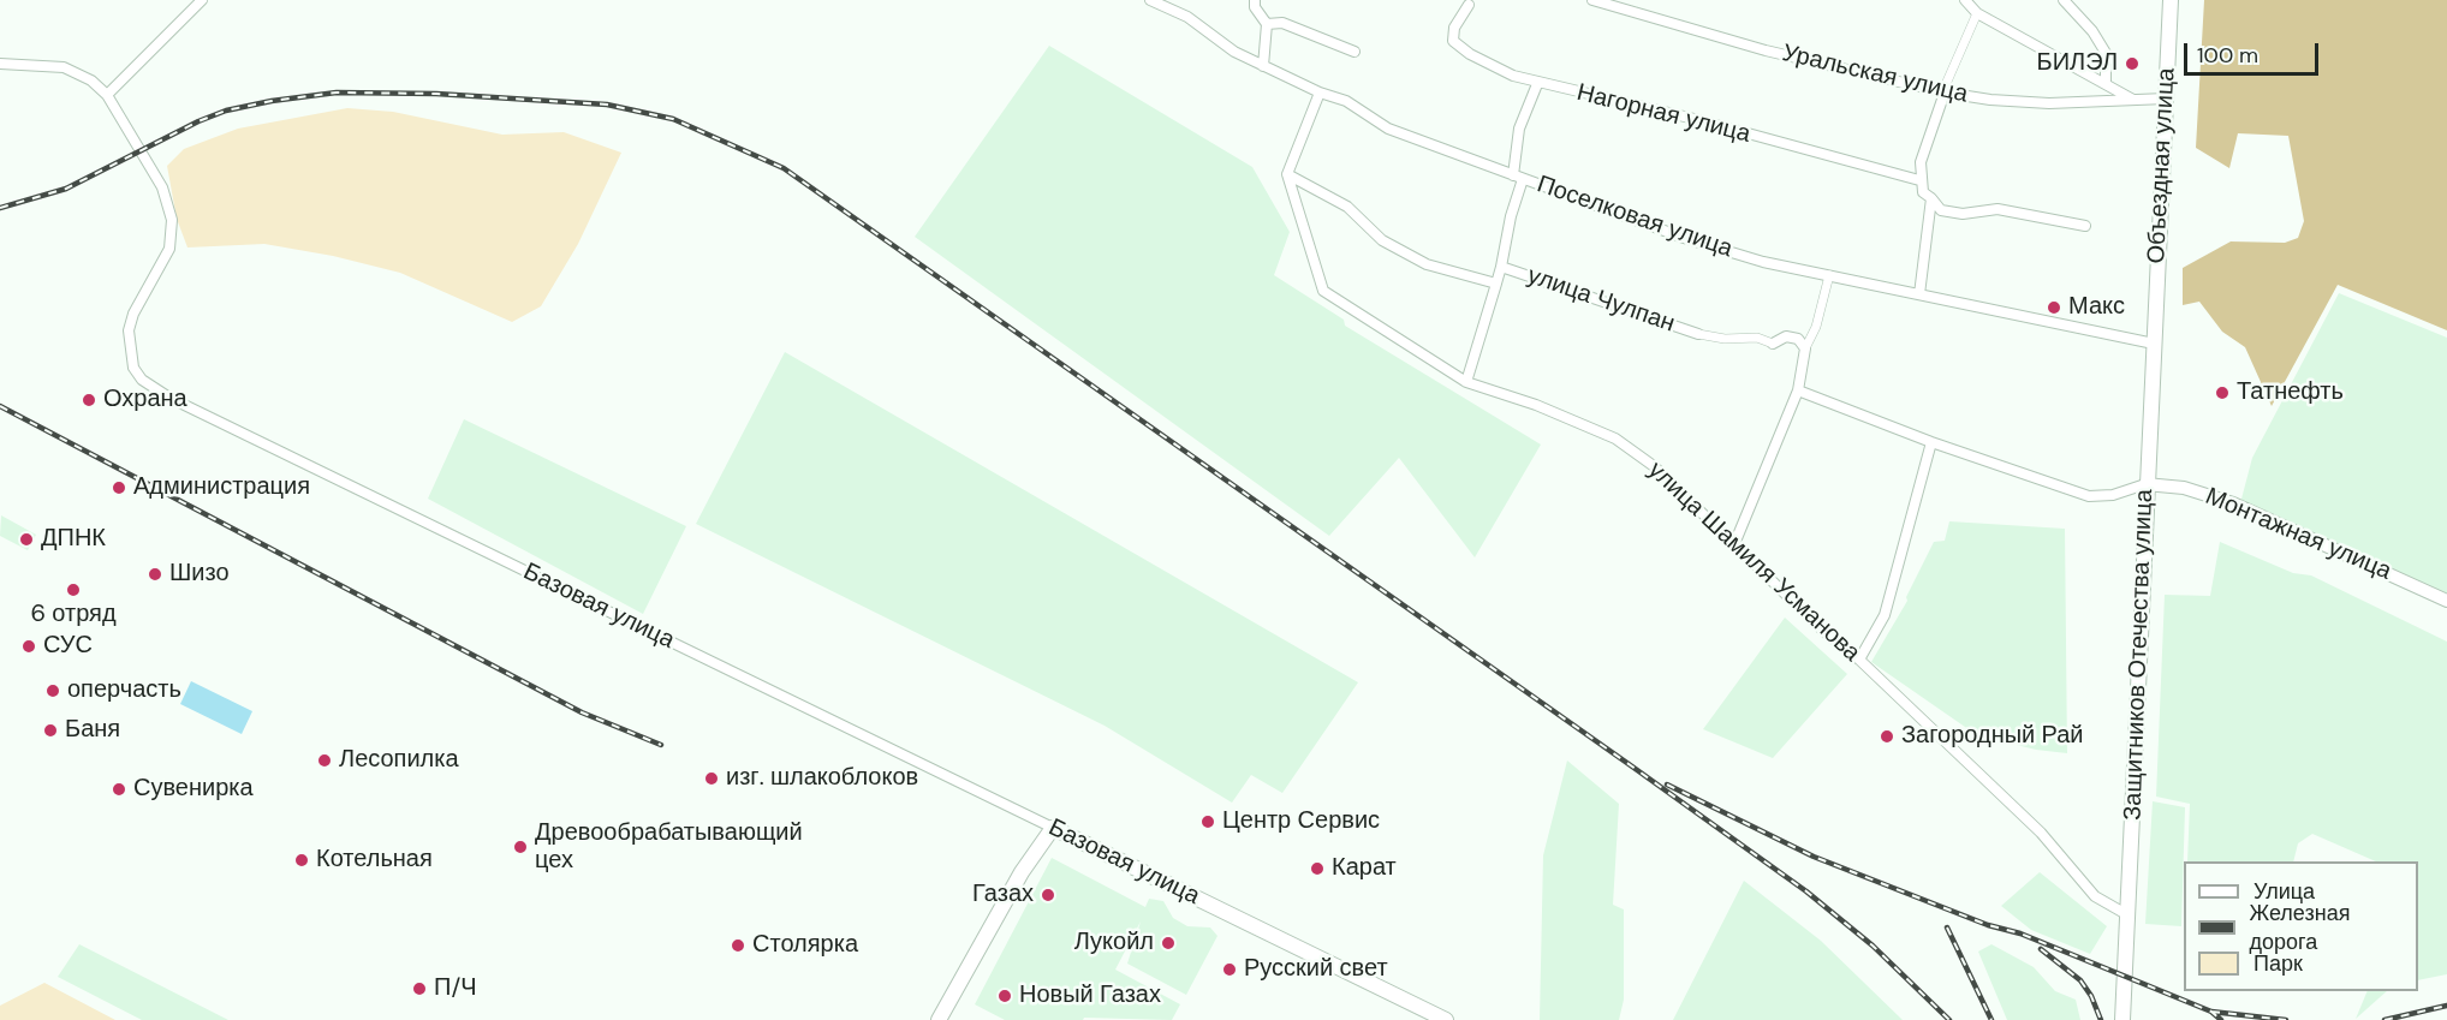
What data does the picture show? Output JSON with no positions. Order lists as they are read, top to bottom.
{
  "streets": {
    "main road": ["Объездная улица", "Базовая улица", "Защитников Отечества улица"],
    "street": [
      "Уральская улица",
      "Нагорная улица",
      "Поселковая улица",
      "улица Чулпан",
      "Монтажная улица",
      "улица Шамиля Усманова"
    ]
  },
  "crossings": [
    ["Уральская улица", "Объездная улица"],
    ["Объездная улица", "Защитников Отечества улица"],
    ["Поселковая улица", "Защитников Отечества улица"],
    ["улица Чулпан", "улица Шамиля Усманова"],
    ["Монтажная улица", "Защитников Отечества улица"],
    ["улица Шамиля Усманова", "Защитников Отечества улица"]
  ],
  "places": [
    "БИЛЭЛ",
    "Макс",
    "Татнефть",
    "Охрана",
    "Администрация",
    "ДПНК",
    "Шизо",
    "6 отряд",
    "СУС",
    "оперчасть",
    "Баня",
    "Загородный Рай",
    "Лесопилка",
    "изг. шлакоблоков",
    "Сувенирка",
    "Центр Сервис",
    "Древообрабатывающий цех",
    "Котельная",
    "Карат",
    "Газах",
    "Лукойл",
    "Столярка",
    "Русский свет",
    "П/Ч",
    "Новый Газах"
  ],
  "legend": ["Улица", "Железная дорога", "Парк"],
  "scale_bar": "100 m"
}
